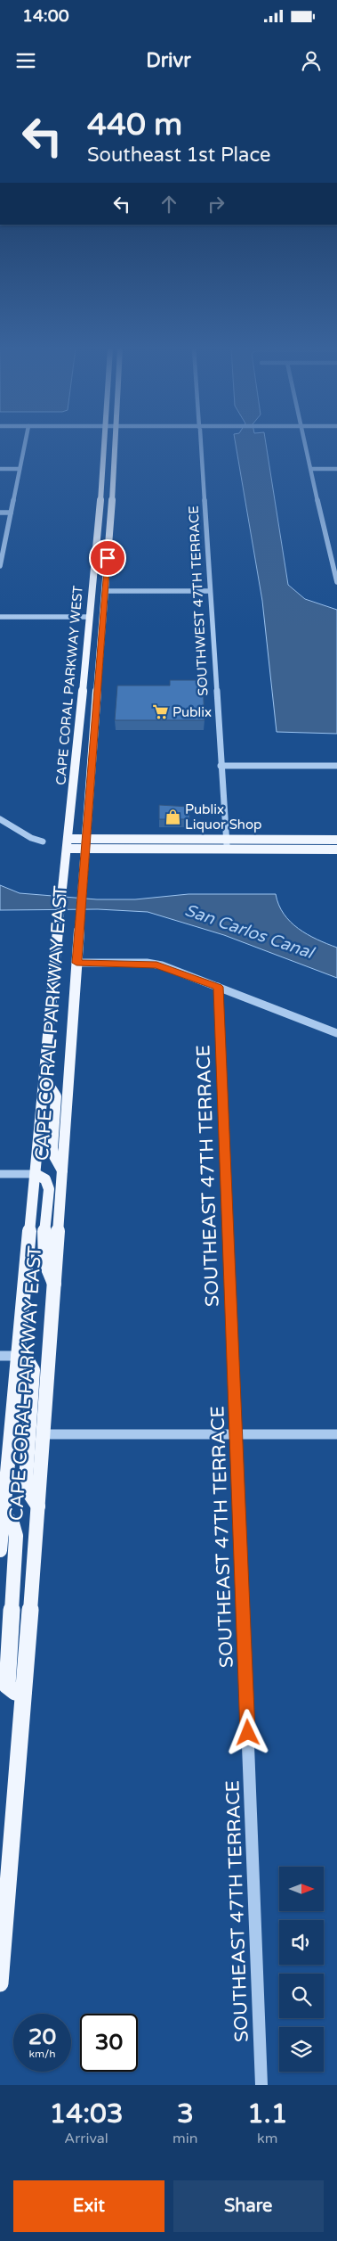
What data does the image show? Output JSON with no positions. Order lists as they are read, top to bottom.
{
  "streets": {
    "main road": ["CAPE CORAL PARKWAY WEST", "CAPE CORAL PARKWAY EAST"],
    "street": ["SOUTHWEST 47TH TERRACE", "SOUTHEAST 47TH TERRACE"]
  },
  "crossings": [
    ["CAPE CORAL PARKWAY WEST", "CAPE CORAL PARKWAY EAST"]
  ],
  "water": ["San Carlos Canal"],
  "places": {
    "supermarket": ["Publix"],
    "shop": ["Publix Liquor Shop"]
  },
  "north": "right",
  "page": {
    "status": "14:00",
    "header": "Drivr",
    "turn": ["440 m", "Southeast 1st Place"],
    "speed": "20 km/h",
    "limit": "30",
    "eta": [
      "14:03",
      "Arrival",
      "3",
      "min",
      "1.1",
      "km"
    ],
    "buttons": ["Exit", "Share"]
  }
}
